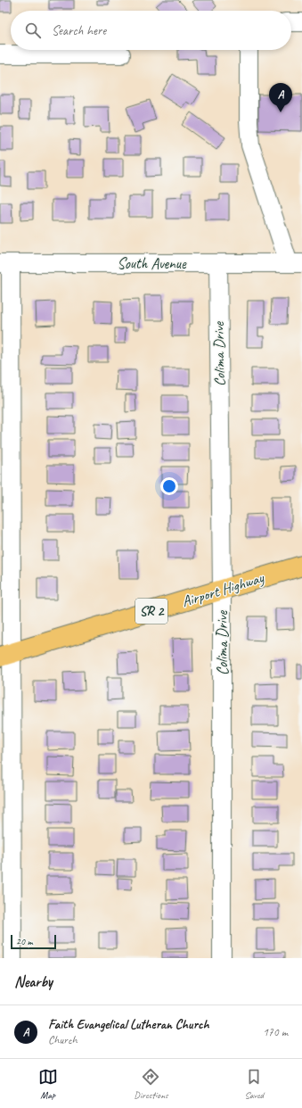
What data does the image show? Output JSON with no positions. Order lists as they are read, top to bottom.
{
  "streets": {
    "main road": ["Airport Highway", "SR 2"],
    "street": ["South Avenue", "Colima Drive"]
  },
  "crossings": [
    ["South Avenue", "Colima Drive"],
    ["Colima Drive", "Airport Highway"]
  ],
  "scale_bar": "20 m",
  "page": {
    "search": "Search here",
    "pins": "A",
    "scale": "20 m",
    "heading": "Nearby",
    "list": [
      {
        "mark": "A",
        "name": "Faith Evangelical Lutheran Church",
        "note": "Church",
        "value": "170 m"
      }
    ],
    "nav": ["Map", "Directions", "Saved"]
  }
}
